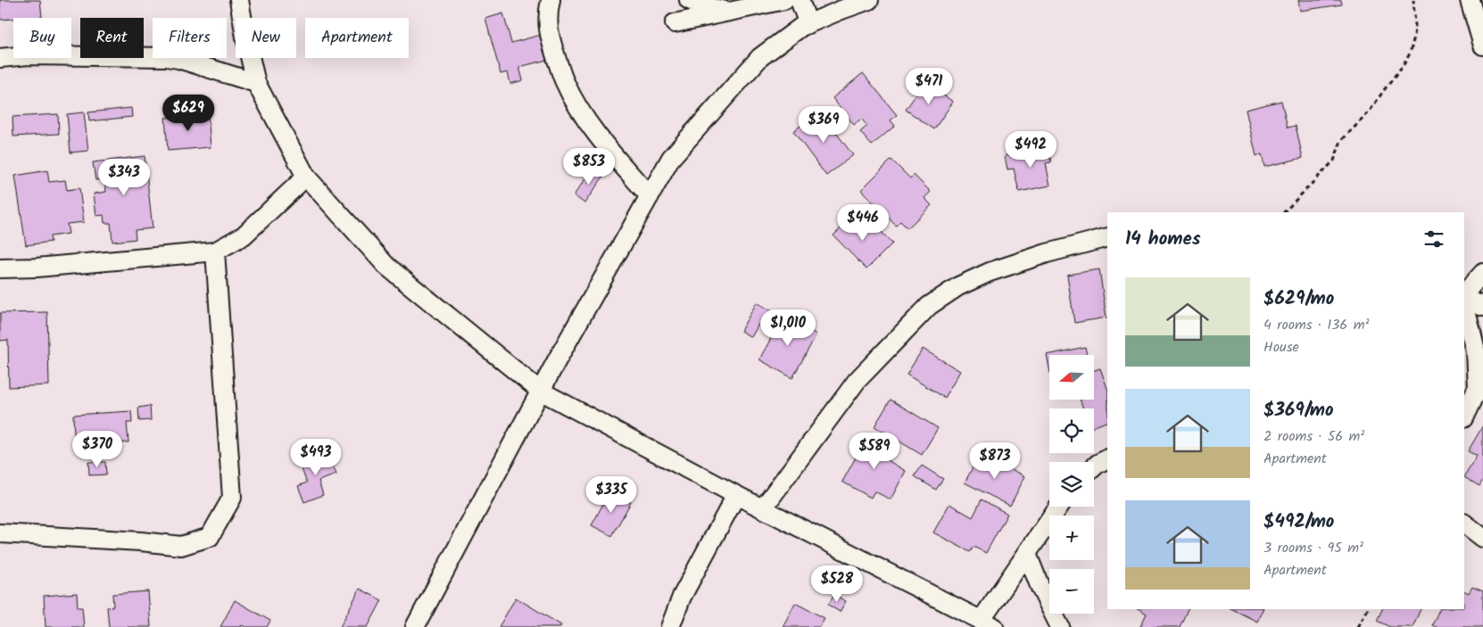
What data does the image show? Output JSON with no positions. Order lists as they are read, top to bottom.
{
  "north": "left",
  "page": {
    "chip": [
      "Buy",
      "Rent",
      "Filters",
      "New",
      "Apartment"
    ],
    "price": [
      "$471",
      "$629",
      "$369",
      "$492",
      "$853",
      "$343",
      "$446",
      "$1,010",
      "$370",
      "$589",
      "$493",
      "$873",
      "$335",
      "$528"
    ],
    "heading": "14 homes",
    "list": [
      {
        "name": "$629/mo",
        "note": "4 rooms · 136 m² · House"
      },
      {
        "name": "$369/mo",
        "note": "2 rooms · 56 m² · Apartment"
      },
      {
        "name": "$492/mo",
        "note": "3 rooms · 95 m² · Apartment"
      }
    ],
    "map_buttons": ["+", "−"]
  }
}
